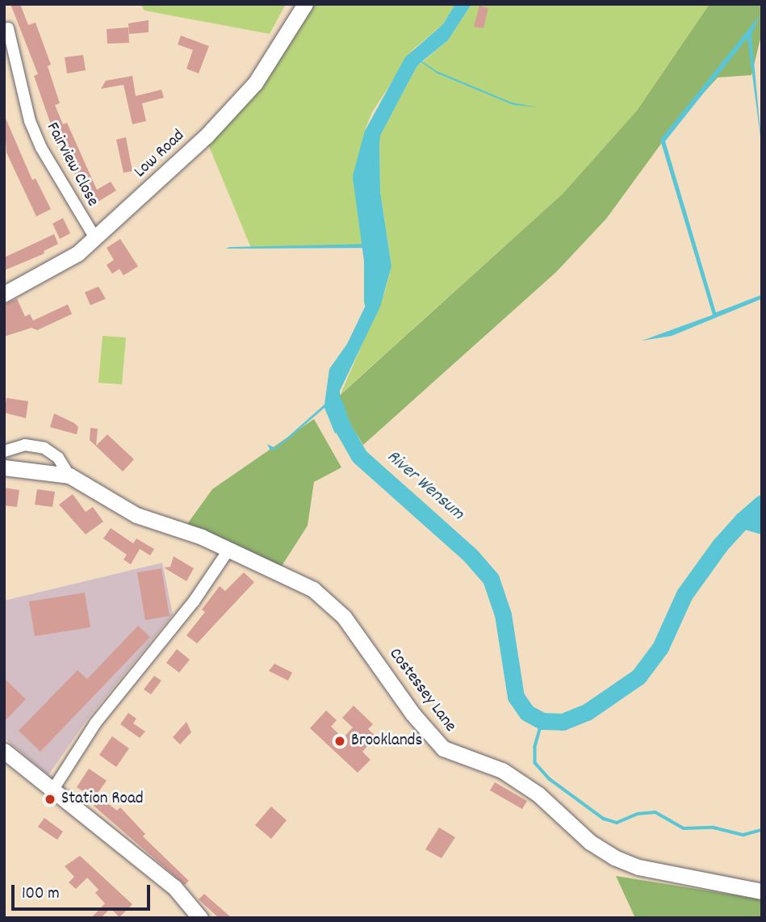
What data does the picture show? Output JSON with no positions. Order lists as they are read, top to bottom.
{
  "streets": {
    "street": ["Low Road", "Fairview Close", "Costessey Lane"]
  },
  "crossings": [
    ["Low Road", "Fairview Close"]
  ],
  "water": ["River Wensum"],
  "places": ["Brooklands", "Station Road"],
  "scale_bar": "100 m"
}
